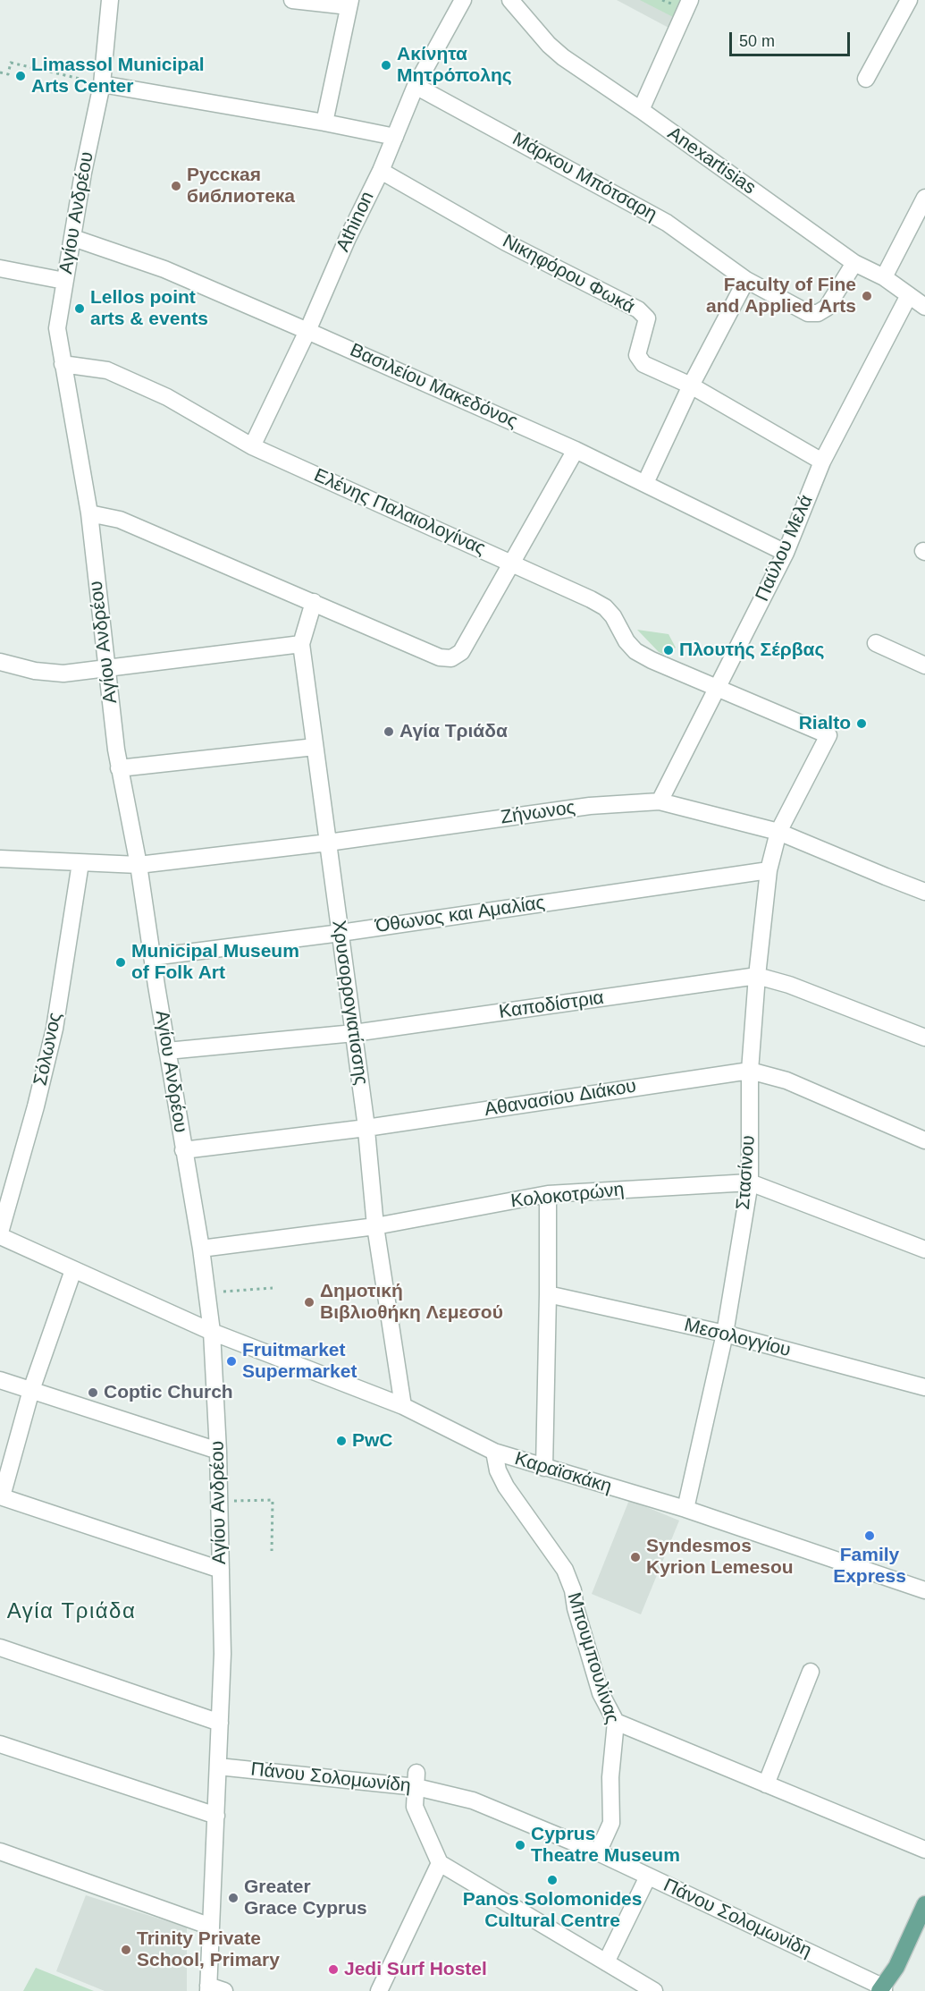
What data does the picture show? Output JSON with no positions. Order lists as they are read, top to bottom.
{
  "streets": {
    "street": [
      "Anexartisias",
      "Μάρκου Μπότσαρη",
      "Αγίου Ανδρέου",
      "Athinon",
      "Νικηφόρου Φωκά",
      "Βασιλείου Μακεδόνος",
      "Ελένης Παλαιολογίνας",
      "Παύλου Μελά",
      "Ζήνωνος",
      "Όθωνος και Αμαλίας",
      "Χρυσορρογιατίσσης",
      "Καποδίστρια",
      "Σόλωνος",
      "Αθανασίου Διάκου",
      "Στασίνου",
      "Κολοκοτρώνη",
      "Μεσολογγίου",
      "Καραϊσκάκη",
      "Μπουμπουλίνας",
      "Πάνου Σολομωνίδη"
    ]
  },
  "crossings": [
    ["Anexartisias", "Μάρκου Μπότσαρη"],
    ["Anexartisias", "Παύλου Μελά"],
    ["Μάρκου Μπότσαρη", "Athinon"],
    ["Αγίου Ανδρέου", "Βασιλείου Μακεδόνος"],
    ["Αγίου Ανδρέου", "Ελένης Παλαιολογίνας"],
    ["Αγίου Ανδρέου", "Ζήνωνος"],
    ["Αγίου Ανδρέου", "Όθωνος και Αμαλίας"],
    ["Αγίου Ανδρέου", "Καποδίστρια"],
    ["Αγίου Ανδρέου", "Αθανασίου Διάκου"],
    ["Αγίου Ανδρέου", "Κολοκοτρώνη"],
    ["Αγίου Ανδρέου", "Καραϊσκάκη"],
    ["Αγίου Ανδρέου", "Πάνου Σολομωνίδη"],
    ["Athinon", "Νικηφόρου Φωκά"],
    ["Athinon", "Βασιλείου Μακεδόνος"],
    ["Athinon", "Ελένης Παλαιολογίνας"],
    ["Νικηφόρου Φωκά", "Παύλου Μελά"],
    ["Βασιλείου Μακεδόνος", "Παύλου Μελά"],
    ["Ελένης Παλαιολογίνας", "Παύλου Μελά"],
    ["Ελένης Παλαιολογίνας", "Στασίνου"],
    ["Παύλου Μελά", "Ζήνωνος"],
    ["Ζήνωνος", "Χρυσορρογιατίσσης"],
    ["Ζήνωνος", "Σόλωνος"],
    ["Ζήνωνος", "Στασίνου"],
    ["Όθωνος και Αμαλίας", "Χρυσορρογιατίσσης"],
    ["Όθωνος και Αμαλίας", "Στασίνου"],
    ["Χρυσορρογιατίσσης", "Καποδίστρια"],
    ["Χρυσορρογιατίσσης", "Αθανασίου Διάκου"],
    ["Χρυσορρογιατίσσης", "Κολοκοτρώνη"],
    ["Χρυσορρογιατίσσης", "Καραϊσκάκη"],
    ["Καποδίστρια", "Στασίνου"],
    ["Σόλωνος", "Καραϊσκάκη"],
    ["Αθανασίου Διάκου", "Στασίνου"],
    ["Στασίνου", "Κολοκοτρώνη"],
    ["Στασίνου", "Μεσολογγίου"],
    ["Στασίνου", "Καραϊσκάκη"],
    ["Καραϊσκάκη", "Μπουμπουλίνας"],
    ["Μπουμπουλίνας", "Πάνου Σολομωνίδη"]
  ],
  "districts": ["Αγία Τριάδα"],
  "places": [
    "Ακίνητα Μητρόπολης",
    "Limassol Municipal Arts Center",
    "Русская библиотека",
    "Faculty of Fine and Applied Arts",
    "Lellos point arts & events",
    "Πλουτής Σέρβας",
    "Rialto",
    "Αγία Τριάδα",
    "Municipal Museum of Folk Art",
    "Δημοτική Βιβλιοθήκη Λεμεσού",
    "Fruitmarket Supermarket",
    "Coptic Church",
    "PwC",
    "Family Express",
    "Syndesmos Kyrion Lemesou",
    "Cyprus Theatre Museum",
    "Panos Solomonides Cultural Centre",
    "Greater Grace Cyprus",
    "Trinity Private School, Primary",
    "Jedi Surf Hostel"
  ],
  "scale_bar": "50 m"
}
